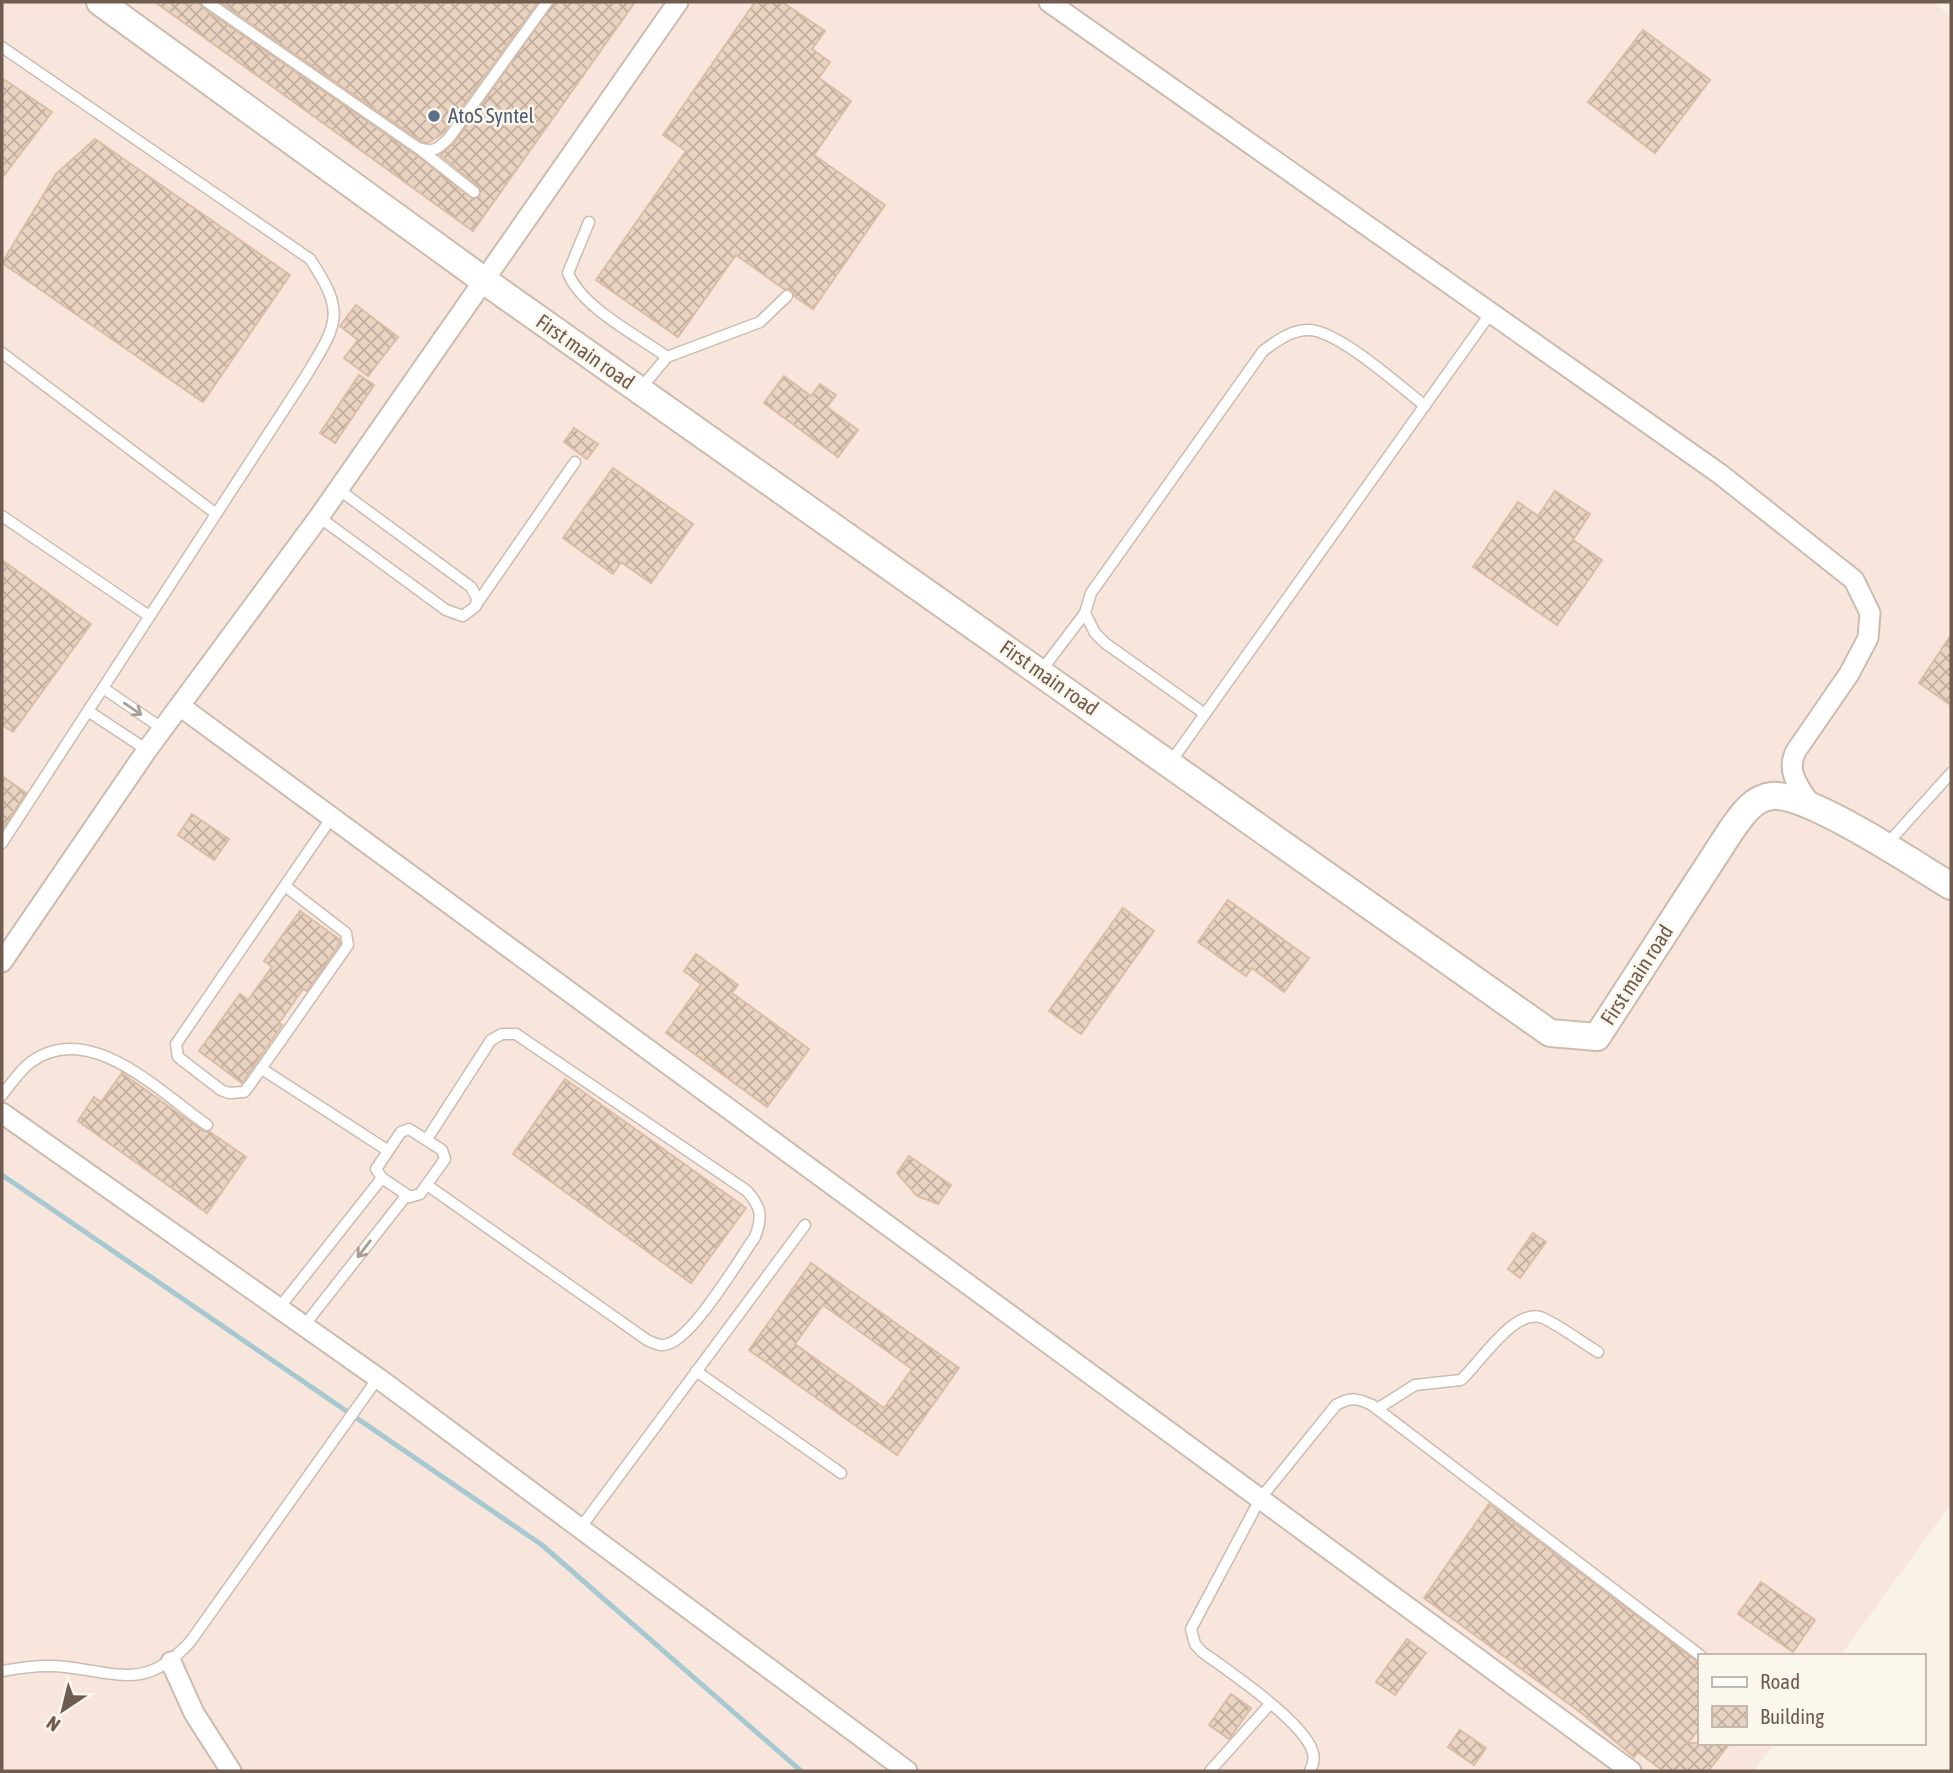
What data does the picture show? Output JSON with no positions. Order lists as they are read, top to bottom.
{
  "streets": {
    "street": ["First main road"]
  },
  "places": ["AtoS Syntel"],
  "legend": ["Road", "Building"],
  "north": "bottom left"
}
